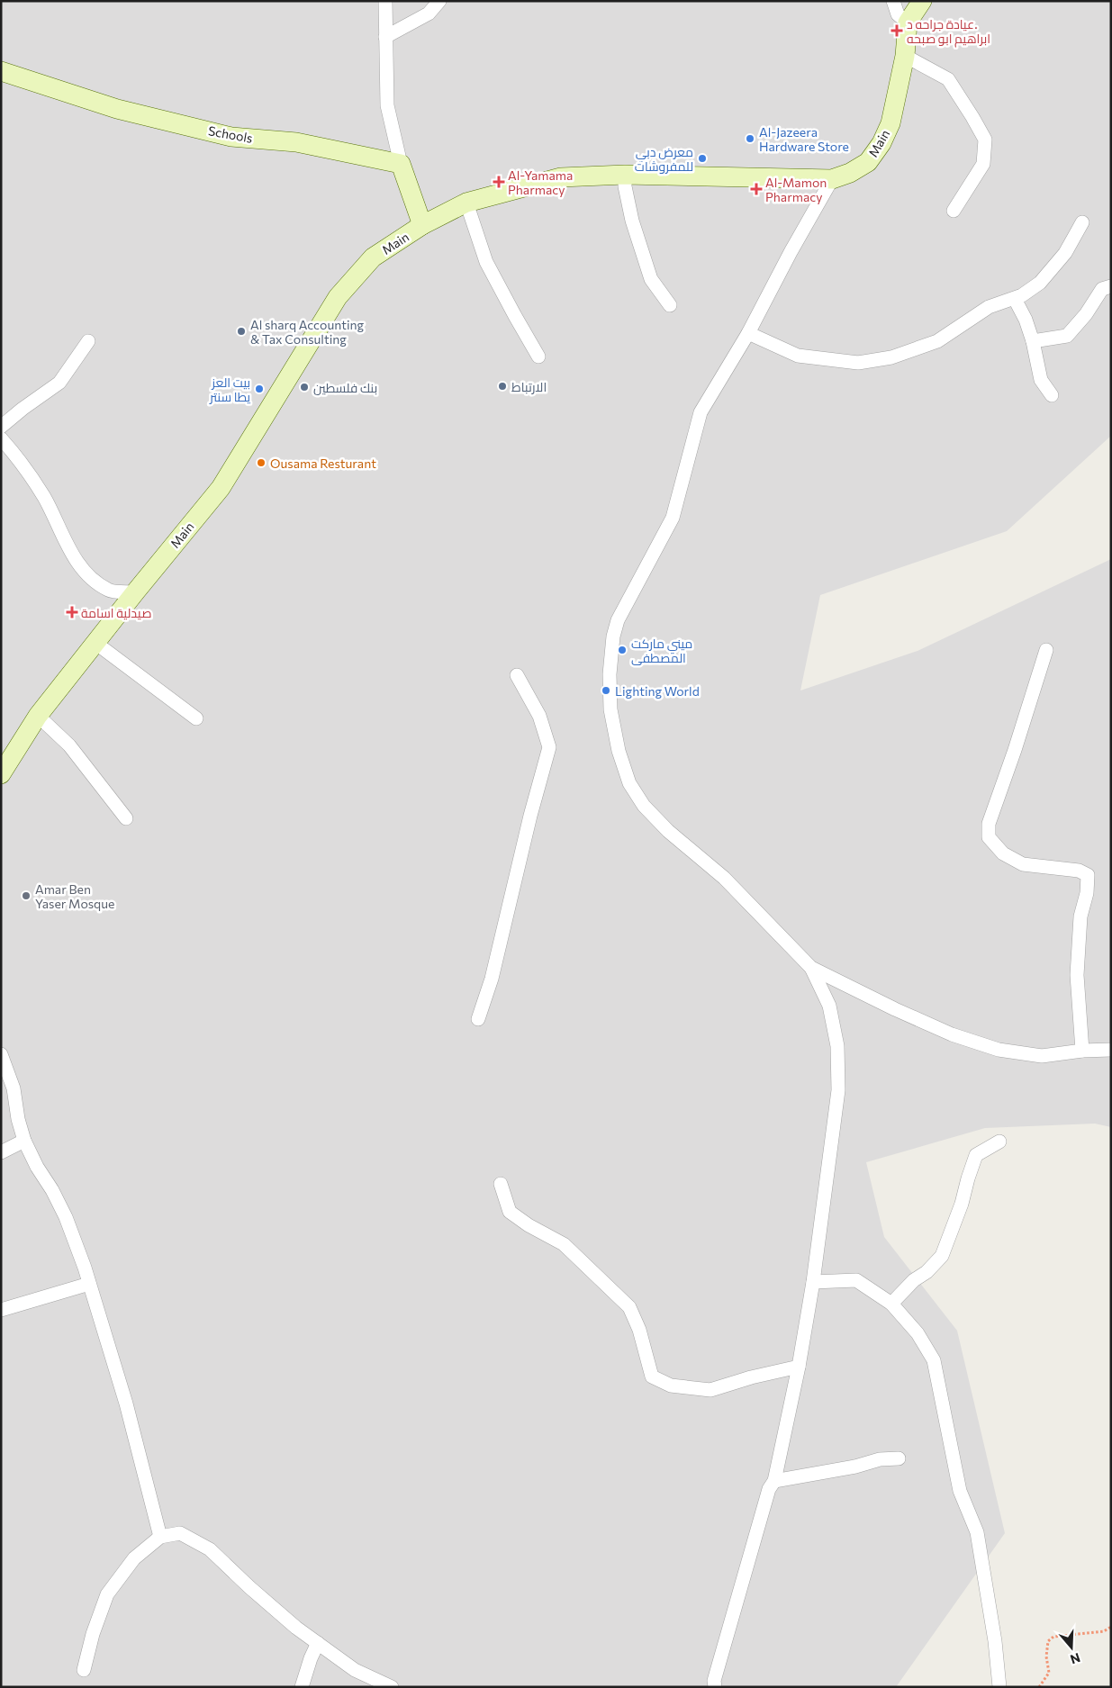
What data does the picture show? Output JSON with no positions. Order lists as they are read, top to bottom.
{
  "streets": {
    "main road": ["Schools", "Main"]
  },
  "places": {
    "health": [
      "عيادة جراحه د. ابراهيم ابو صبحه",
      "Al-Yamama Pharmacy",
      "Al-Mamon Pharmacy",
      "صيدلية اسامة"
    ],
    "other": [
      "Al-Jazeera Hardware Store",
      "معرض دبي للمفروشات",
      "Al sharq Accounting & Tax Consulting",
      "الارتباط",
      "بنك فلسطين",
      "بيت العز يطا سنتر",
      "Ousama Resturant",
      "ميني ماركت المصطفى",
      "Lighting World",
      "Amar Ben Yaser Mosque"
    ]
  },
  "north": "bottom"
}
